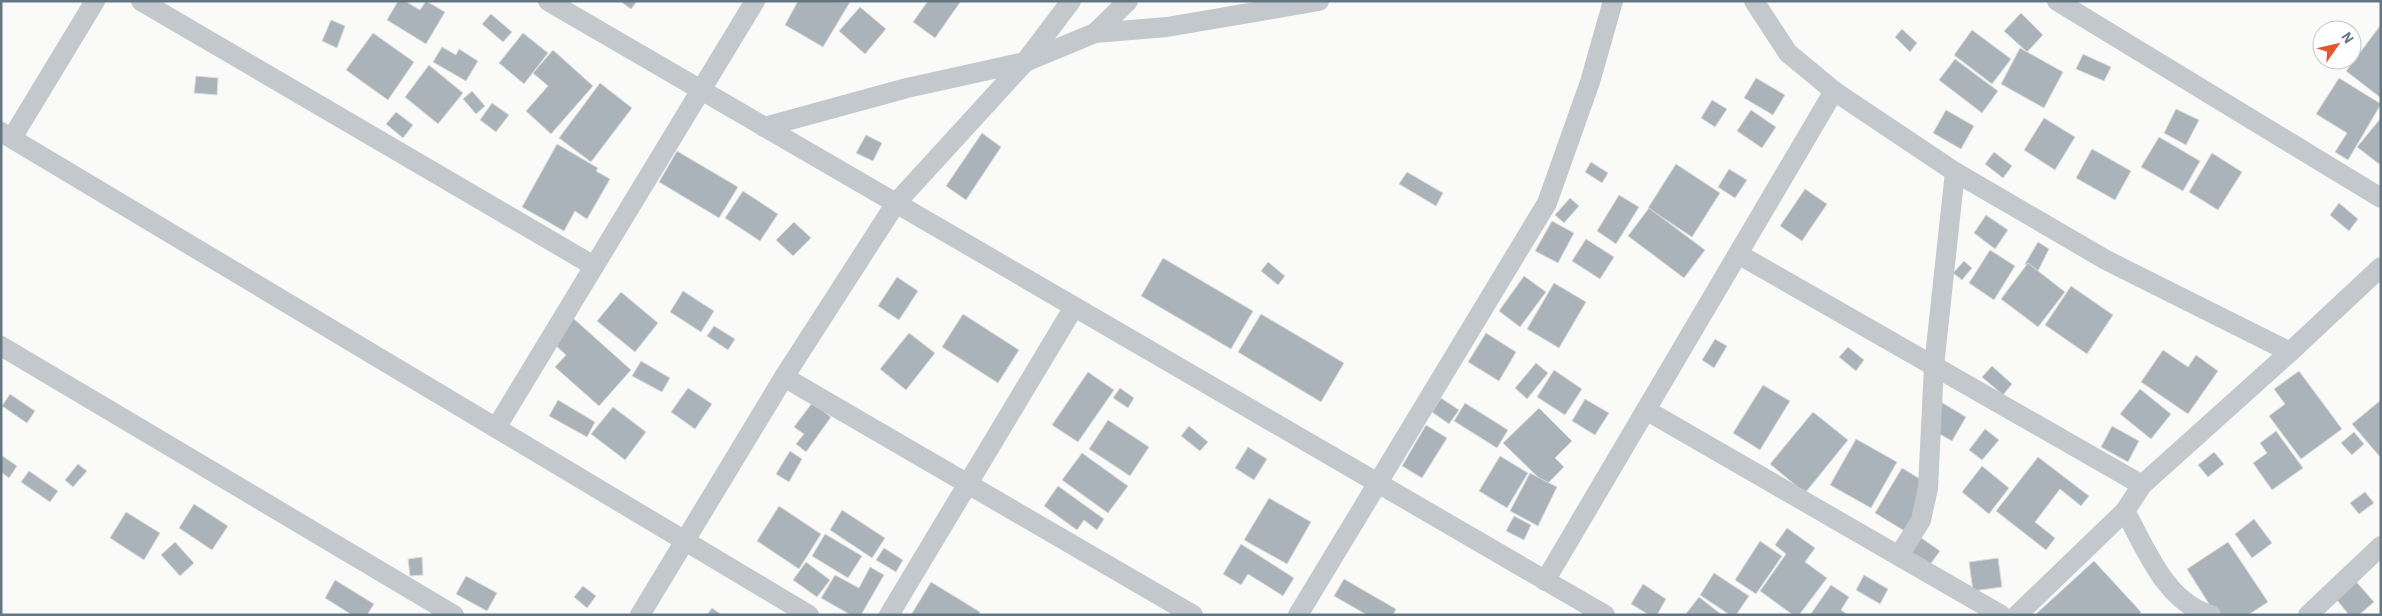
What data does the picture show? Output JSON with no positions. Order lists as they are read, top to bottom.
{
  "north": "top right"
}
